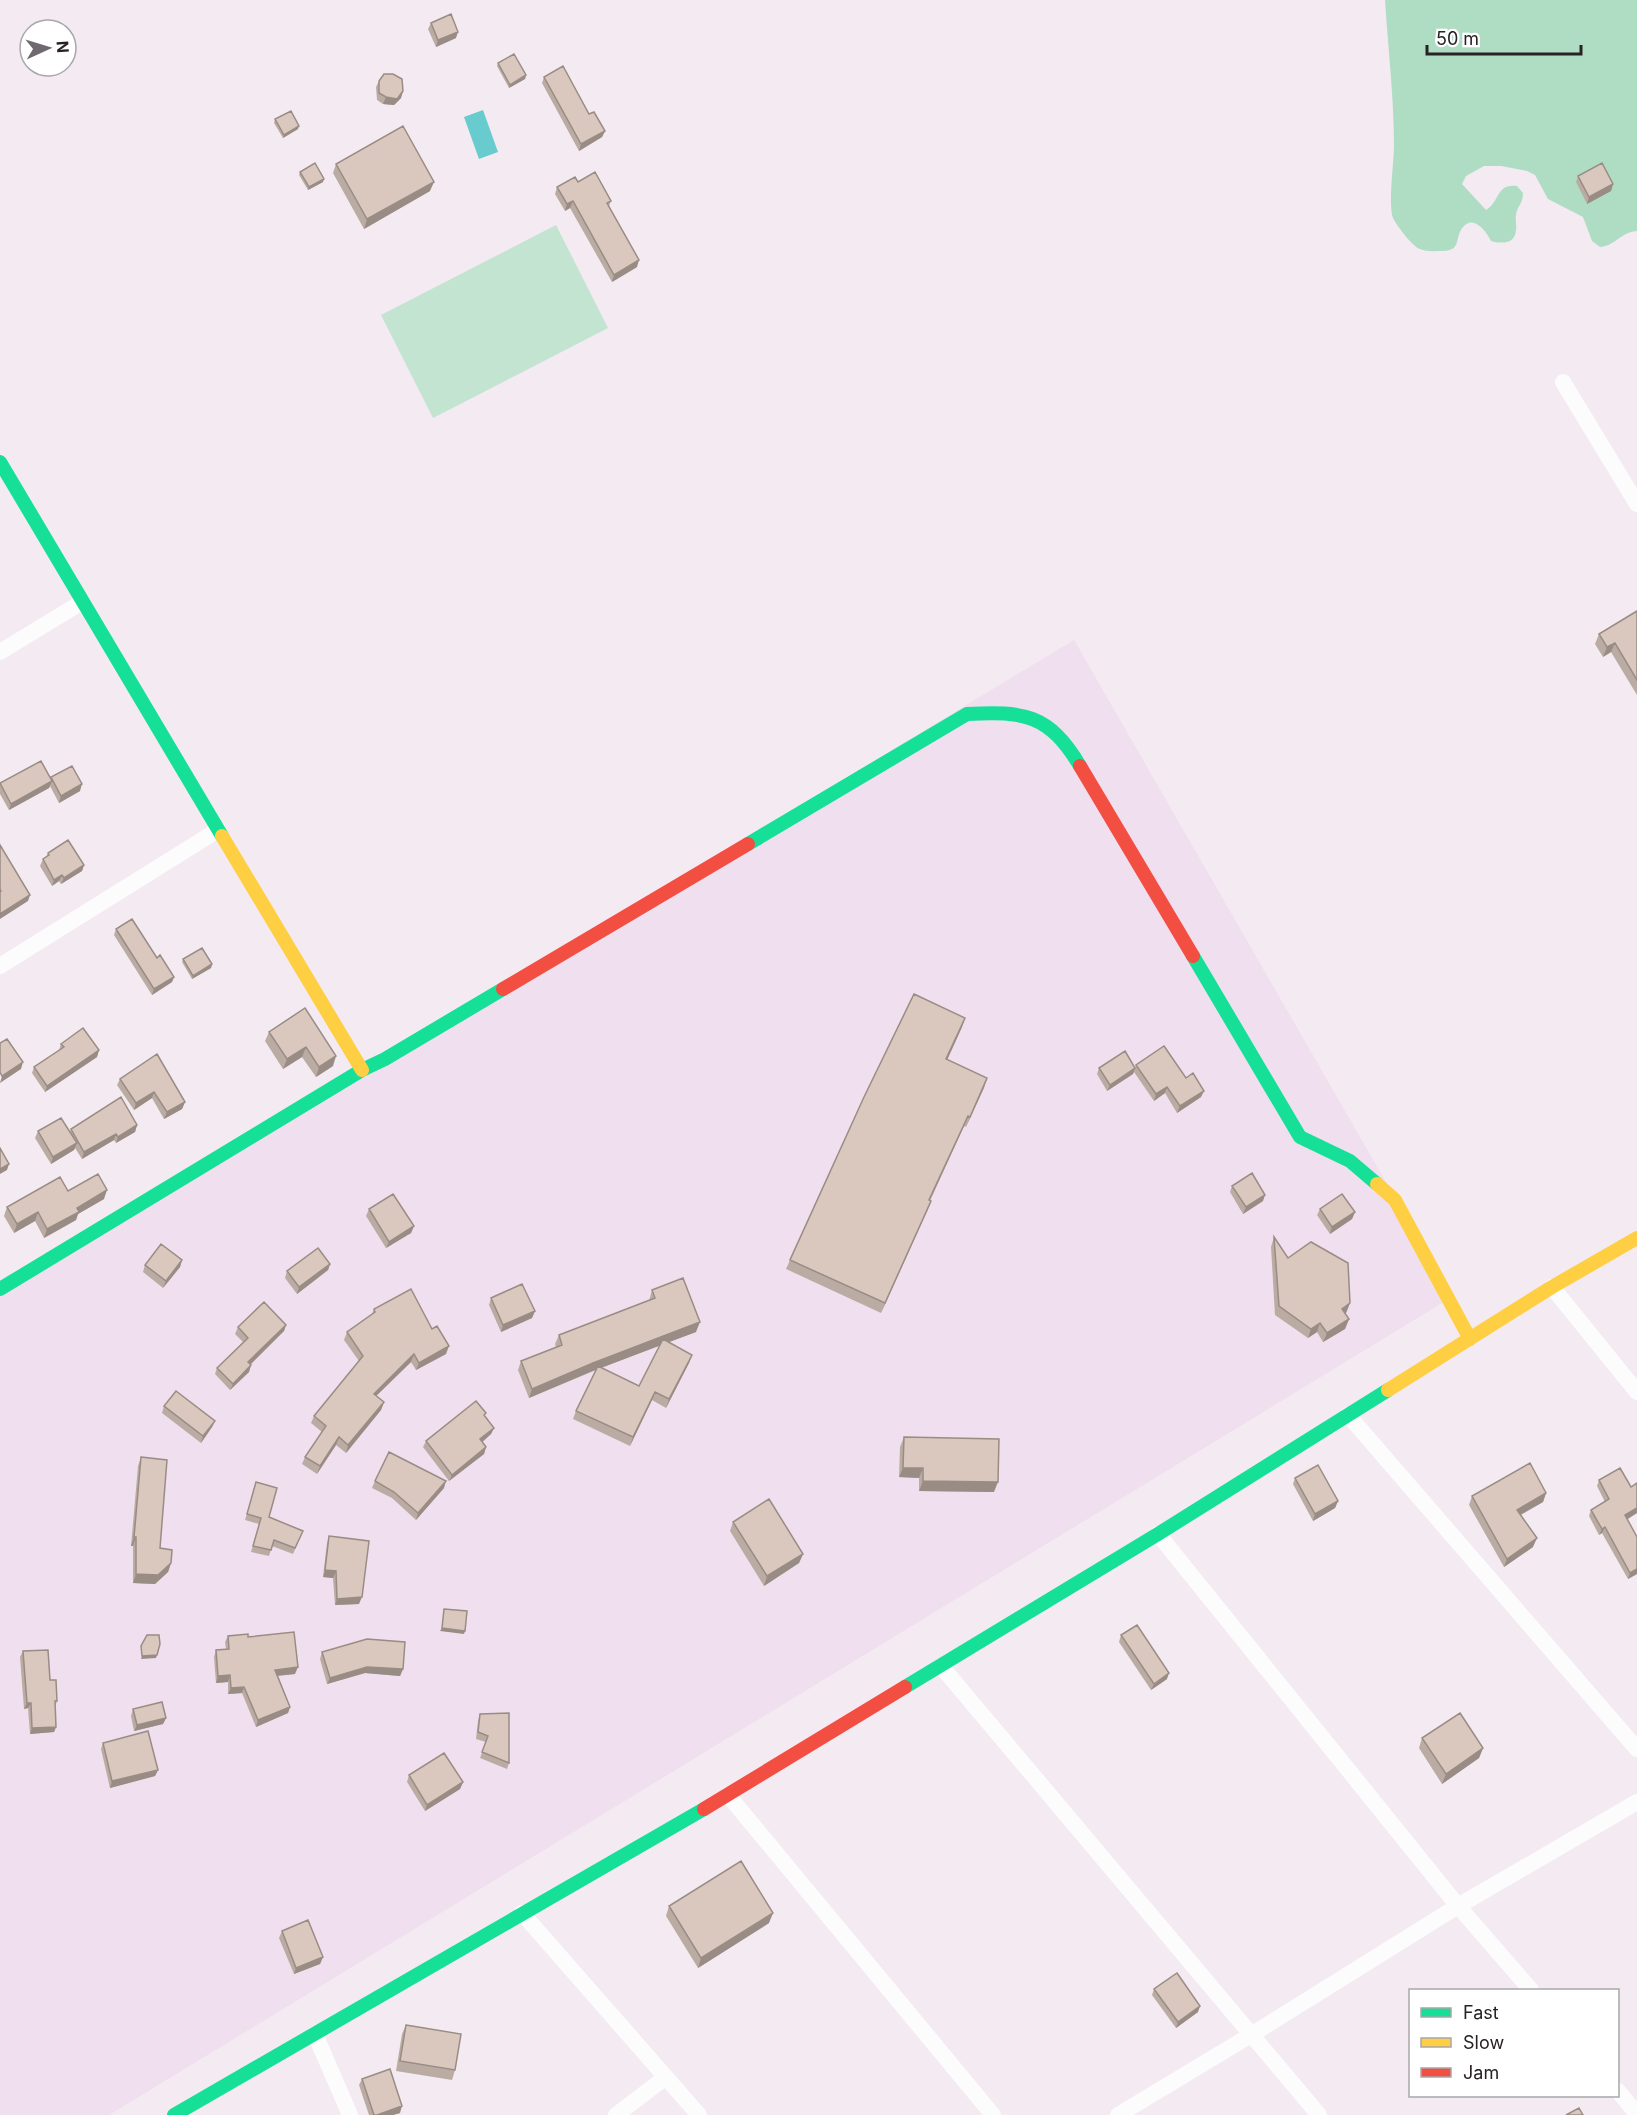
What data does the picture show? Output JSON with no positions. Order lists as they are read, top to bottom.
{
  "legend": ["Fast", "Slow", "Jam"],
  "scale_bar": "50 m",
  "north": "right"
}
